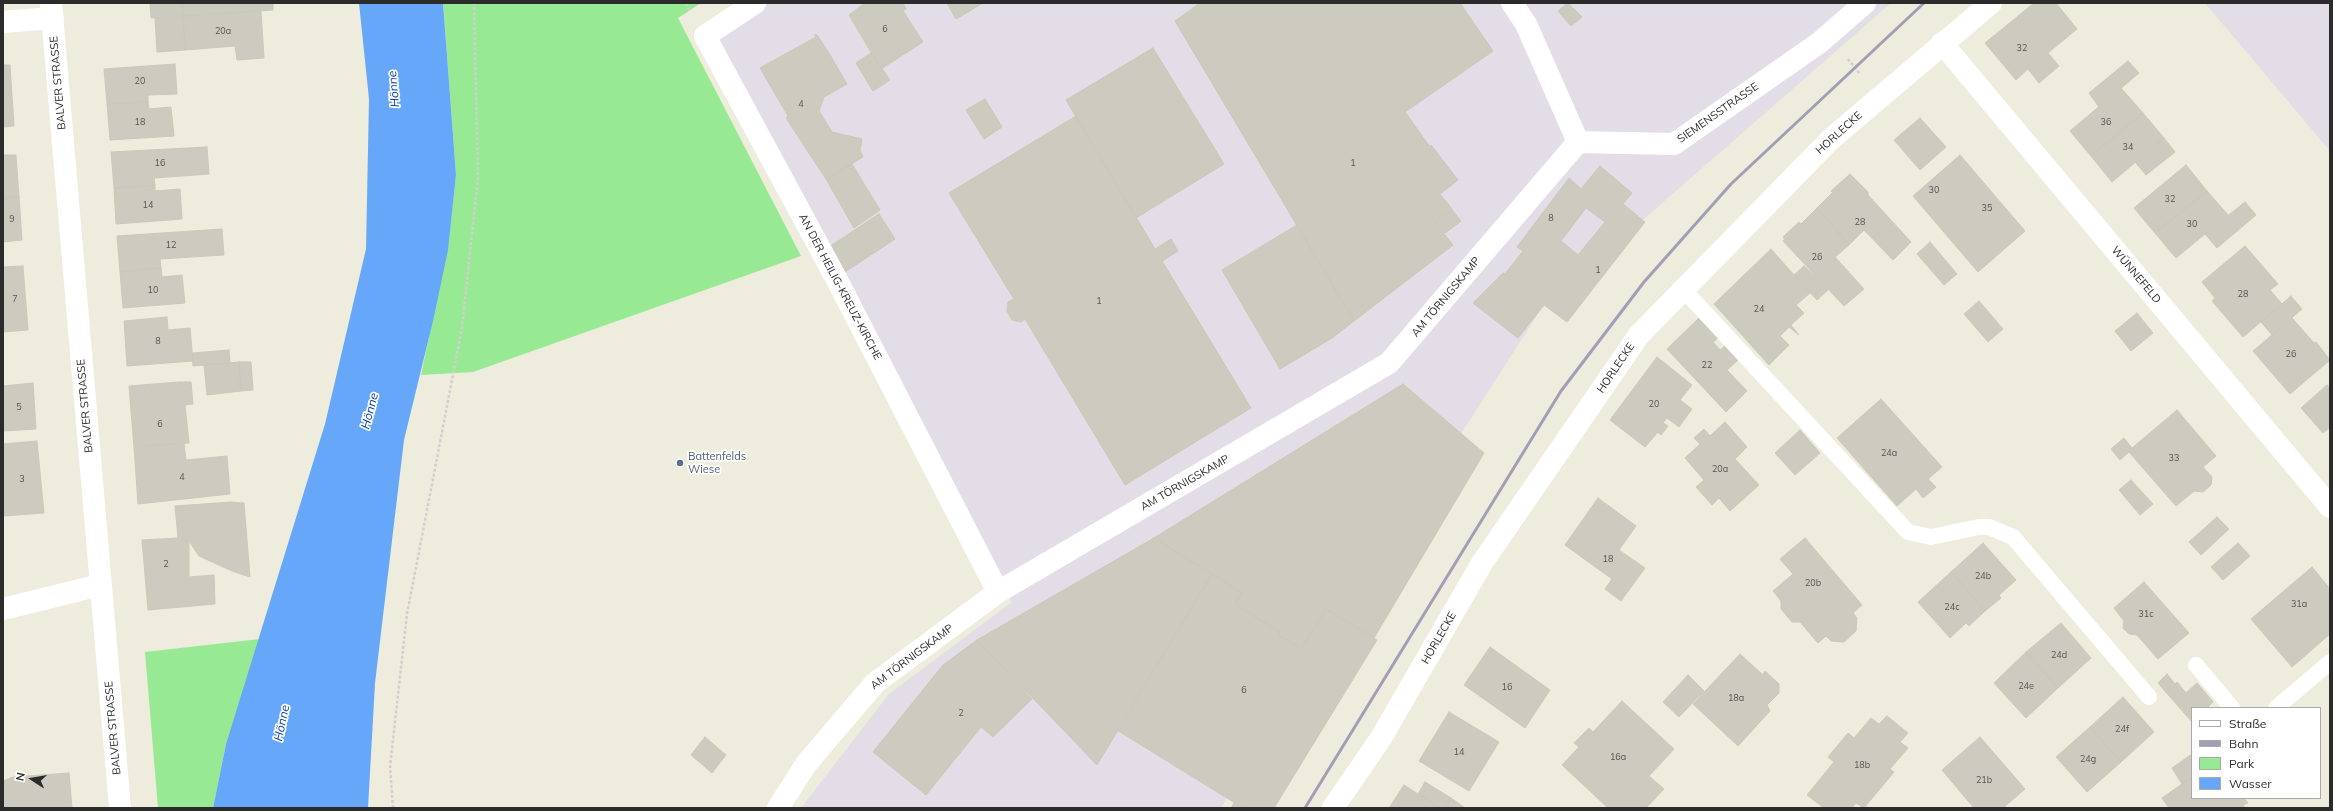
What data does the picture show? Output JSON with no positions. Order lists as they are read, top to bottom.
{
  "streets": {
    "street": [
      "BALVER STRASSE",
      "SIEMENSSTRASSE",
      "HORLECKE",
      "WÜNNEFELD",
      "AN DER HEILIG-KREUZ-KIRCHE",
      "AM TÖRNIGSKAMP"
    ]
  },
  "crossings": [
    ["SIEMENSSTRASSE", "AM TÖRNIGSKAMP"],
    ["HORLECKE", "WÜNNEFELD"],
    ["AN DER HEILIG-KREUZ-KIRCHE", "AM TÖRNIGSKAMP"]
  ],
  "water": ["Hönne"],
  "places": ["Battenfelds Wiese"],
  "house_numbers": [
    "6",
    "20a",
    "32",
    "20",
    "4",
    "18",
    "36",
    "34",
    "16",
    "1",
    "30",
    "32",
    "14",
    "35",
    "8",
    "9",
    "28",
    "30",
    "12",
    "26",
    "1",
    "10",
    "28",
    "7",
    "1",
    "24",
    "8",
    "26",
    "22",
    "20",
    "5",
    "6",
    "24a",
    "33",
    "20a",
    "4",
    "3",
    "18",
    "2",
    "24b",
    "20b",
    "31a",
    "24c",
    "31c",
    "24d",
    "24e",
    "16",
    "6",
    "18a",
    "2",
    "24f",
    "14",
    "16a",
    "24g",
    "18b",
    "21b"
  ],
  "legend": [
    "Straße",
    "Bahn",
    "Park",
    "Wasser"
  ],
  "north": "left"
}
